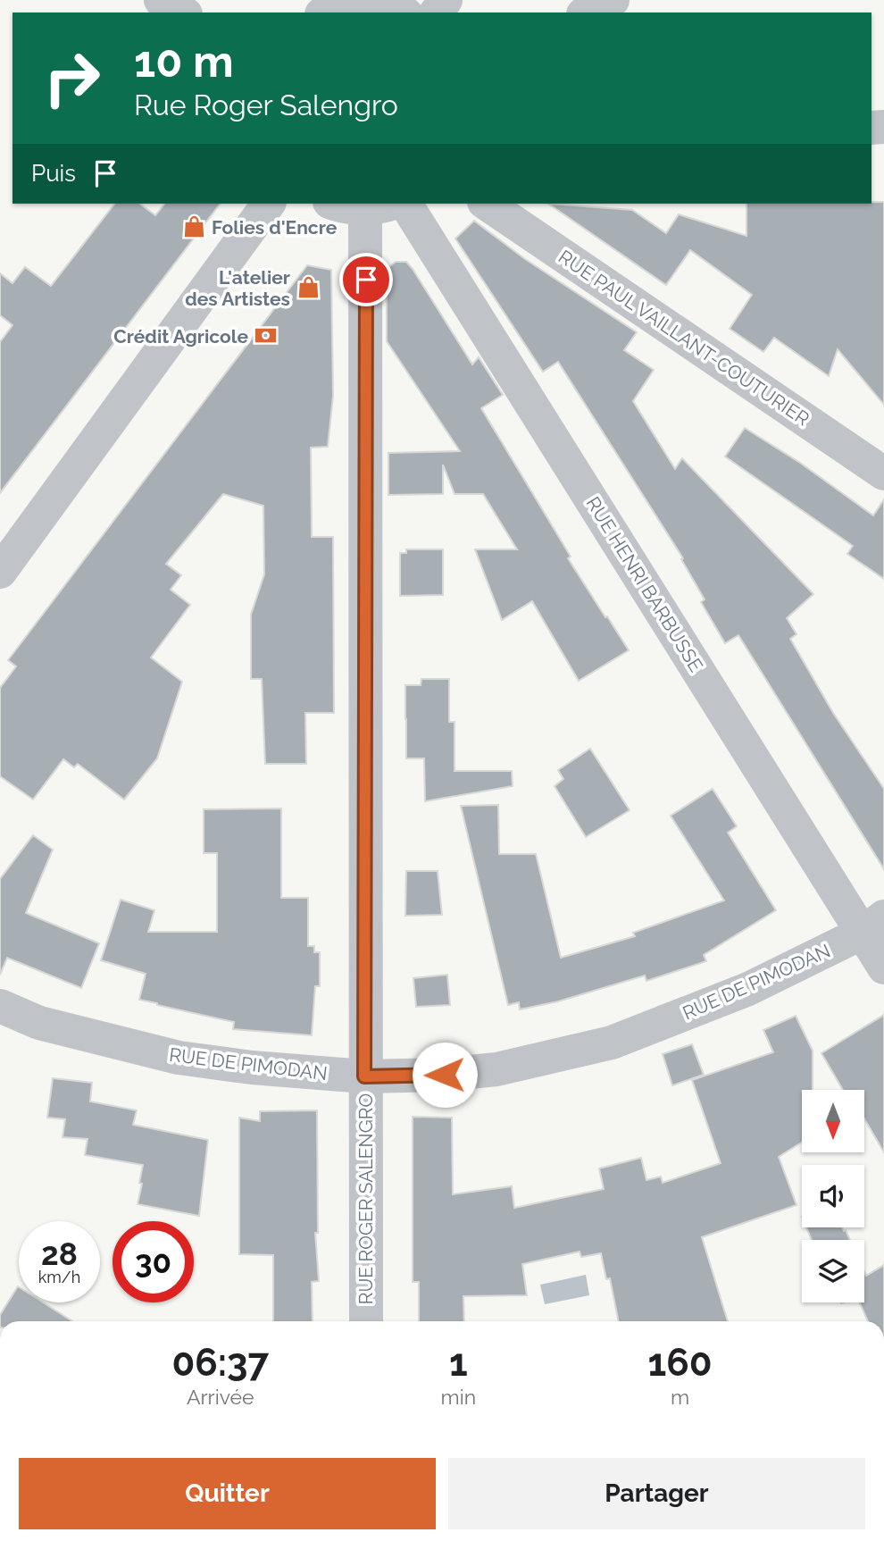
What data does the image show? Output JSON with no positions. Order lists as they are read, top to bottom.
{
  "streets": {
    "street": [
      "RUE PAUL VAILLANT-COUTURIER",
      "RUE HENRI BARBUSSE",
      "RUE DE PIMODAN",
      "RUE ROGER SALENGRO"
    ]
  },
  "crossings": [
    ["RUE HENRI BARBUSSE", "RUE DE PIMODAN"],
    ["RUE DE PIMODAN", "RUE ROGER SALENGRO"]
  ],
  "places": {
    "shop": ["Folies d'Encre", "L'atelier des Artistes"],
    "bank": ["Crédit Agricole"]
  },
  "north": "bottom",
  "page": {
    "turn": ["10 m", "Rue Roger Salengro"],
    "then": "Puis",
    "speed": "28 km/h",
    "limit": "30",
    "eta": [
      "06:37",
      "Arrivée",
      "1",
      "min",
      "160",
      "m"
    ],
    "buttons": ["Quitter", "Partager"]
  }
}
